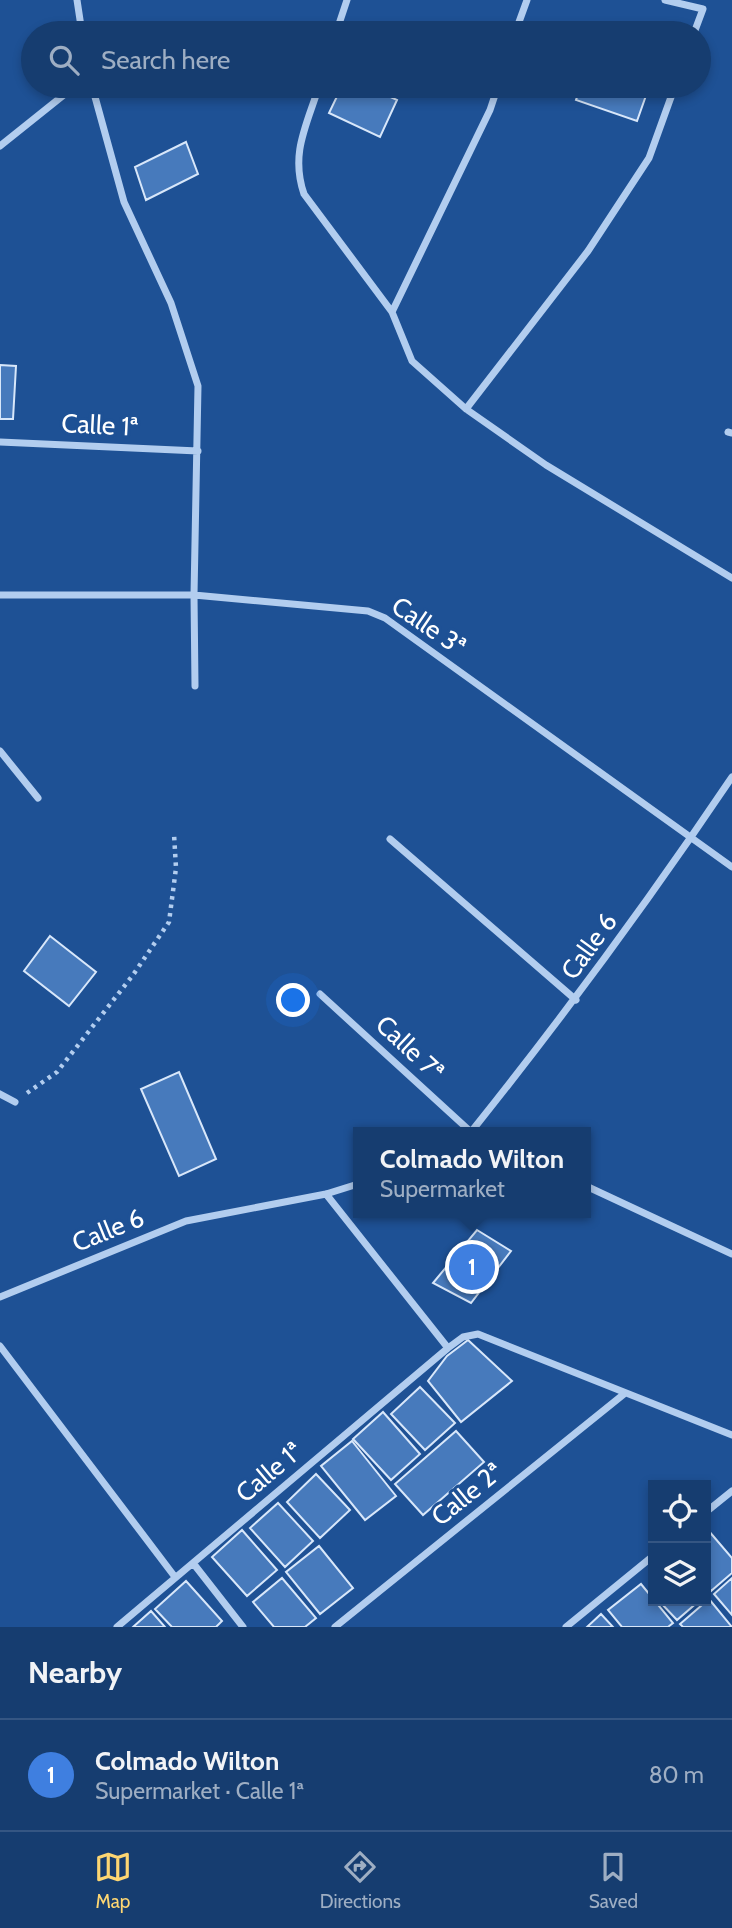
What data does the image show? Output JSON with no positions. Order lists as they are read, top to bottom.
{
  "streets": {
    "street": [
      "Calle 1ª",
      "Calle 3ª",
      "Calle 6",
      "Calle 7ª",
      "Calle 2ª"
    ]
  },
  "crossings": [
    ["Calle 1ª", "Calle 2ª"],
    ["Calle 3ª", "Calle 6"]
  ],
  "page": {
    "search": "Search here",
    "popup": ["Colmado Wilton", "Supermarket"],
    "pins": "1",
    "heading": "Nearby",
    "list": [
      {
        "mark": "1",
        "name": "Colmado Wilton",
        "note": "Supermarket · Calle 1ª",
        "value": "80 m"
      }
    ],
    "nav": ["Map", "Directions", "Saved"]
  }
}
